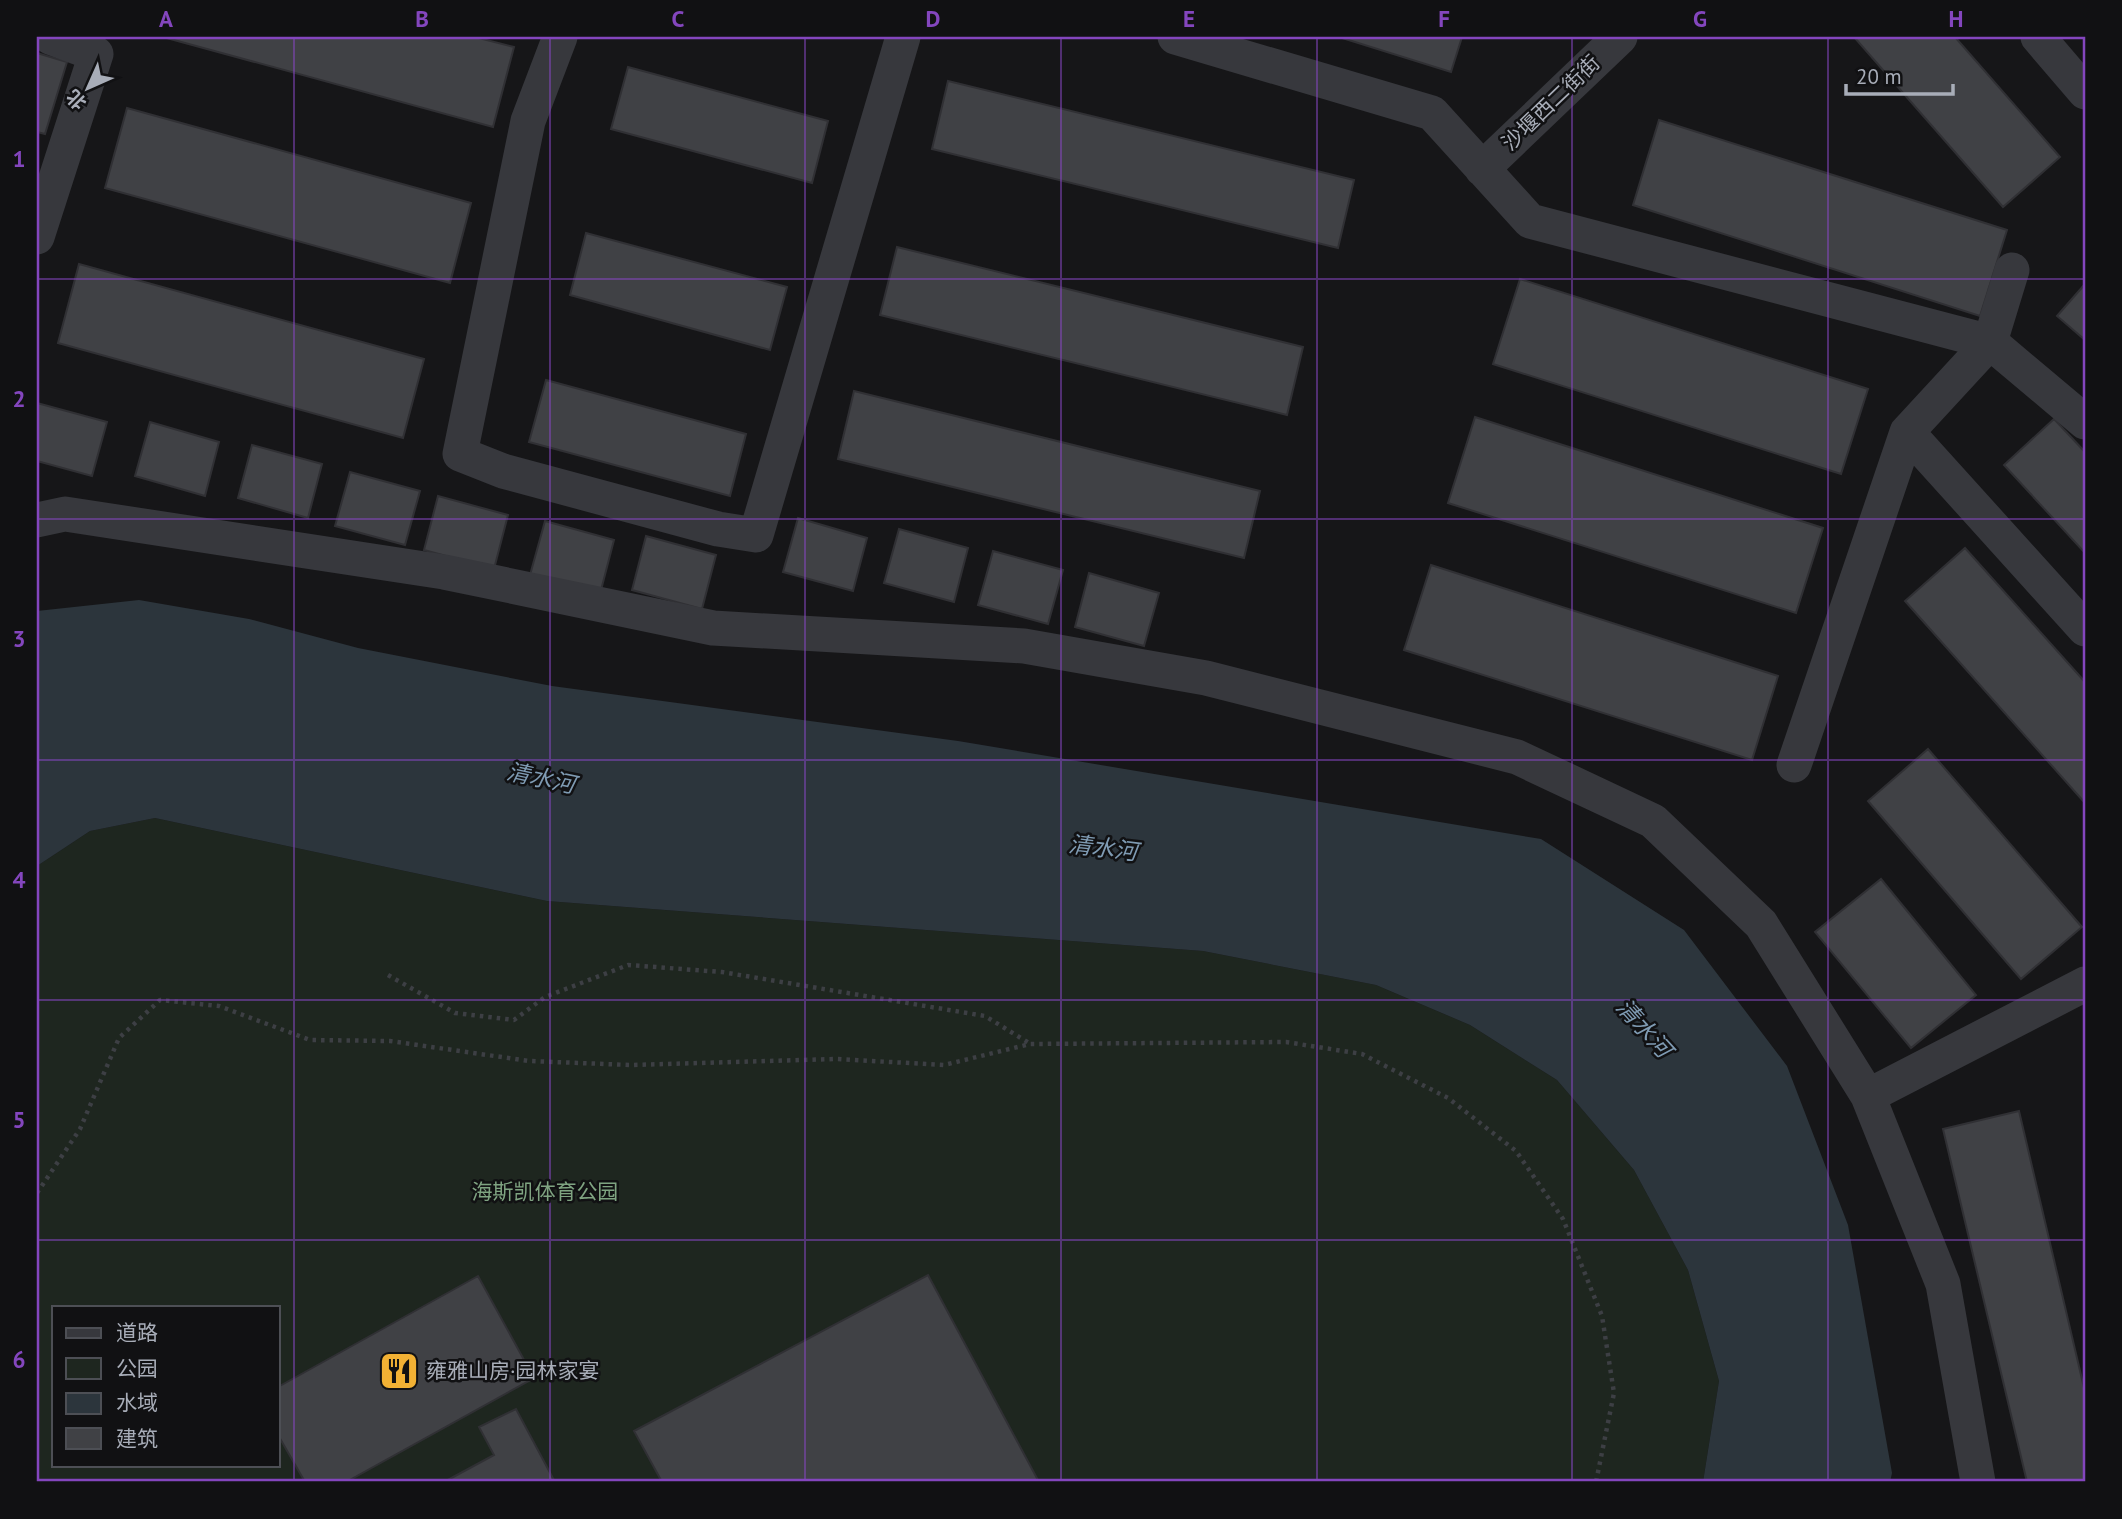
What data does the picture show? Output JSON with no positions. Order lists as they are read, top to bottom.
{
  "streets": {
    "street": ["沙堰西二街街"]
  },
  "water": ["清水河"],
  "parks": ["海斯凯体育公园"],
  "places": {
    "restaurant": ["雍雅山房·园林家宴"]
  },
  "legend": [
    "道路",
    "公园",
    "水域",
    "建筑"
  ],
  "scale_bar": "20 m",
  "north": "bottom left",
  "grid": {
    "columns": [
      "A",
      "B",
      "C",
      "D",
      "E",
      "F",
      "G",
      "H"
    ],
    "rows": [
      "1",
      "2",
      "3",
      "4",
      "5",
      "6"
    ]
  }
}
